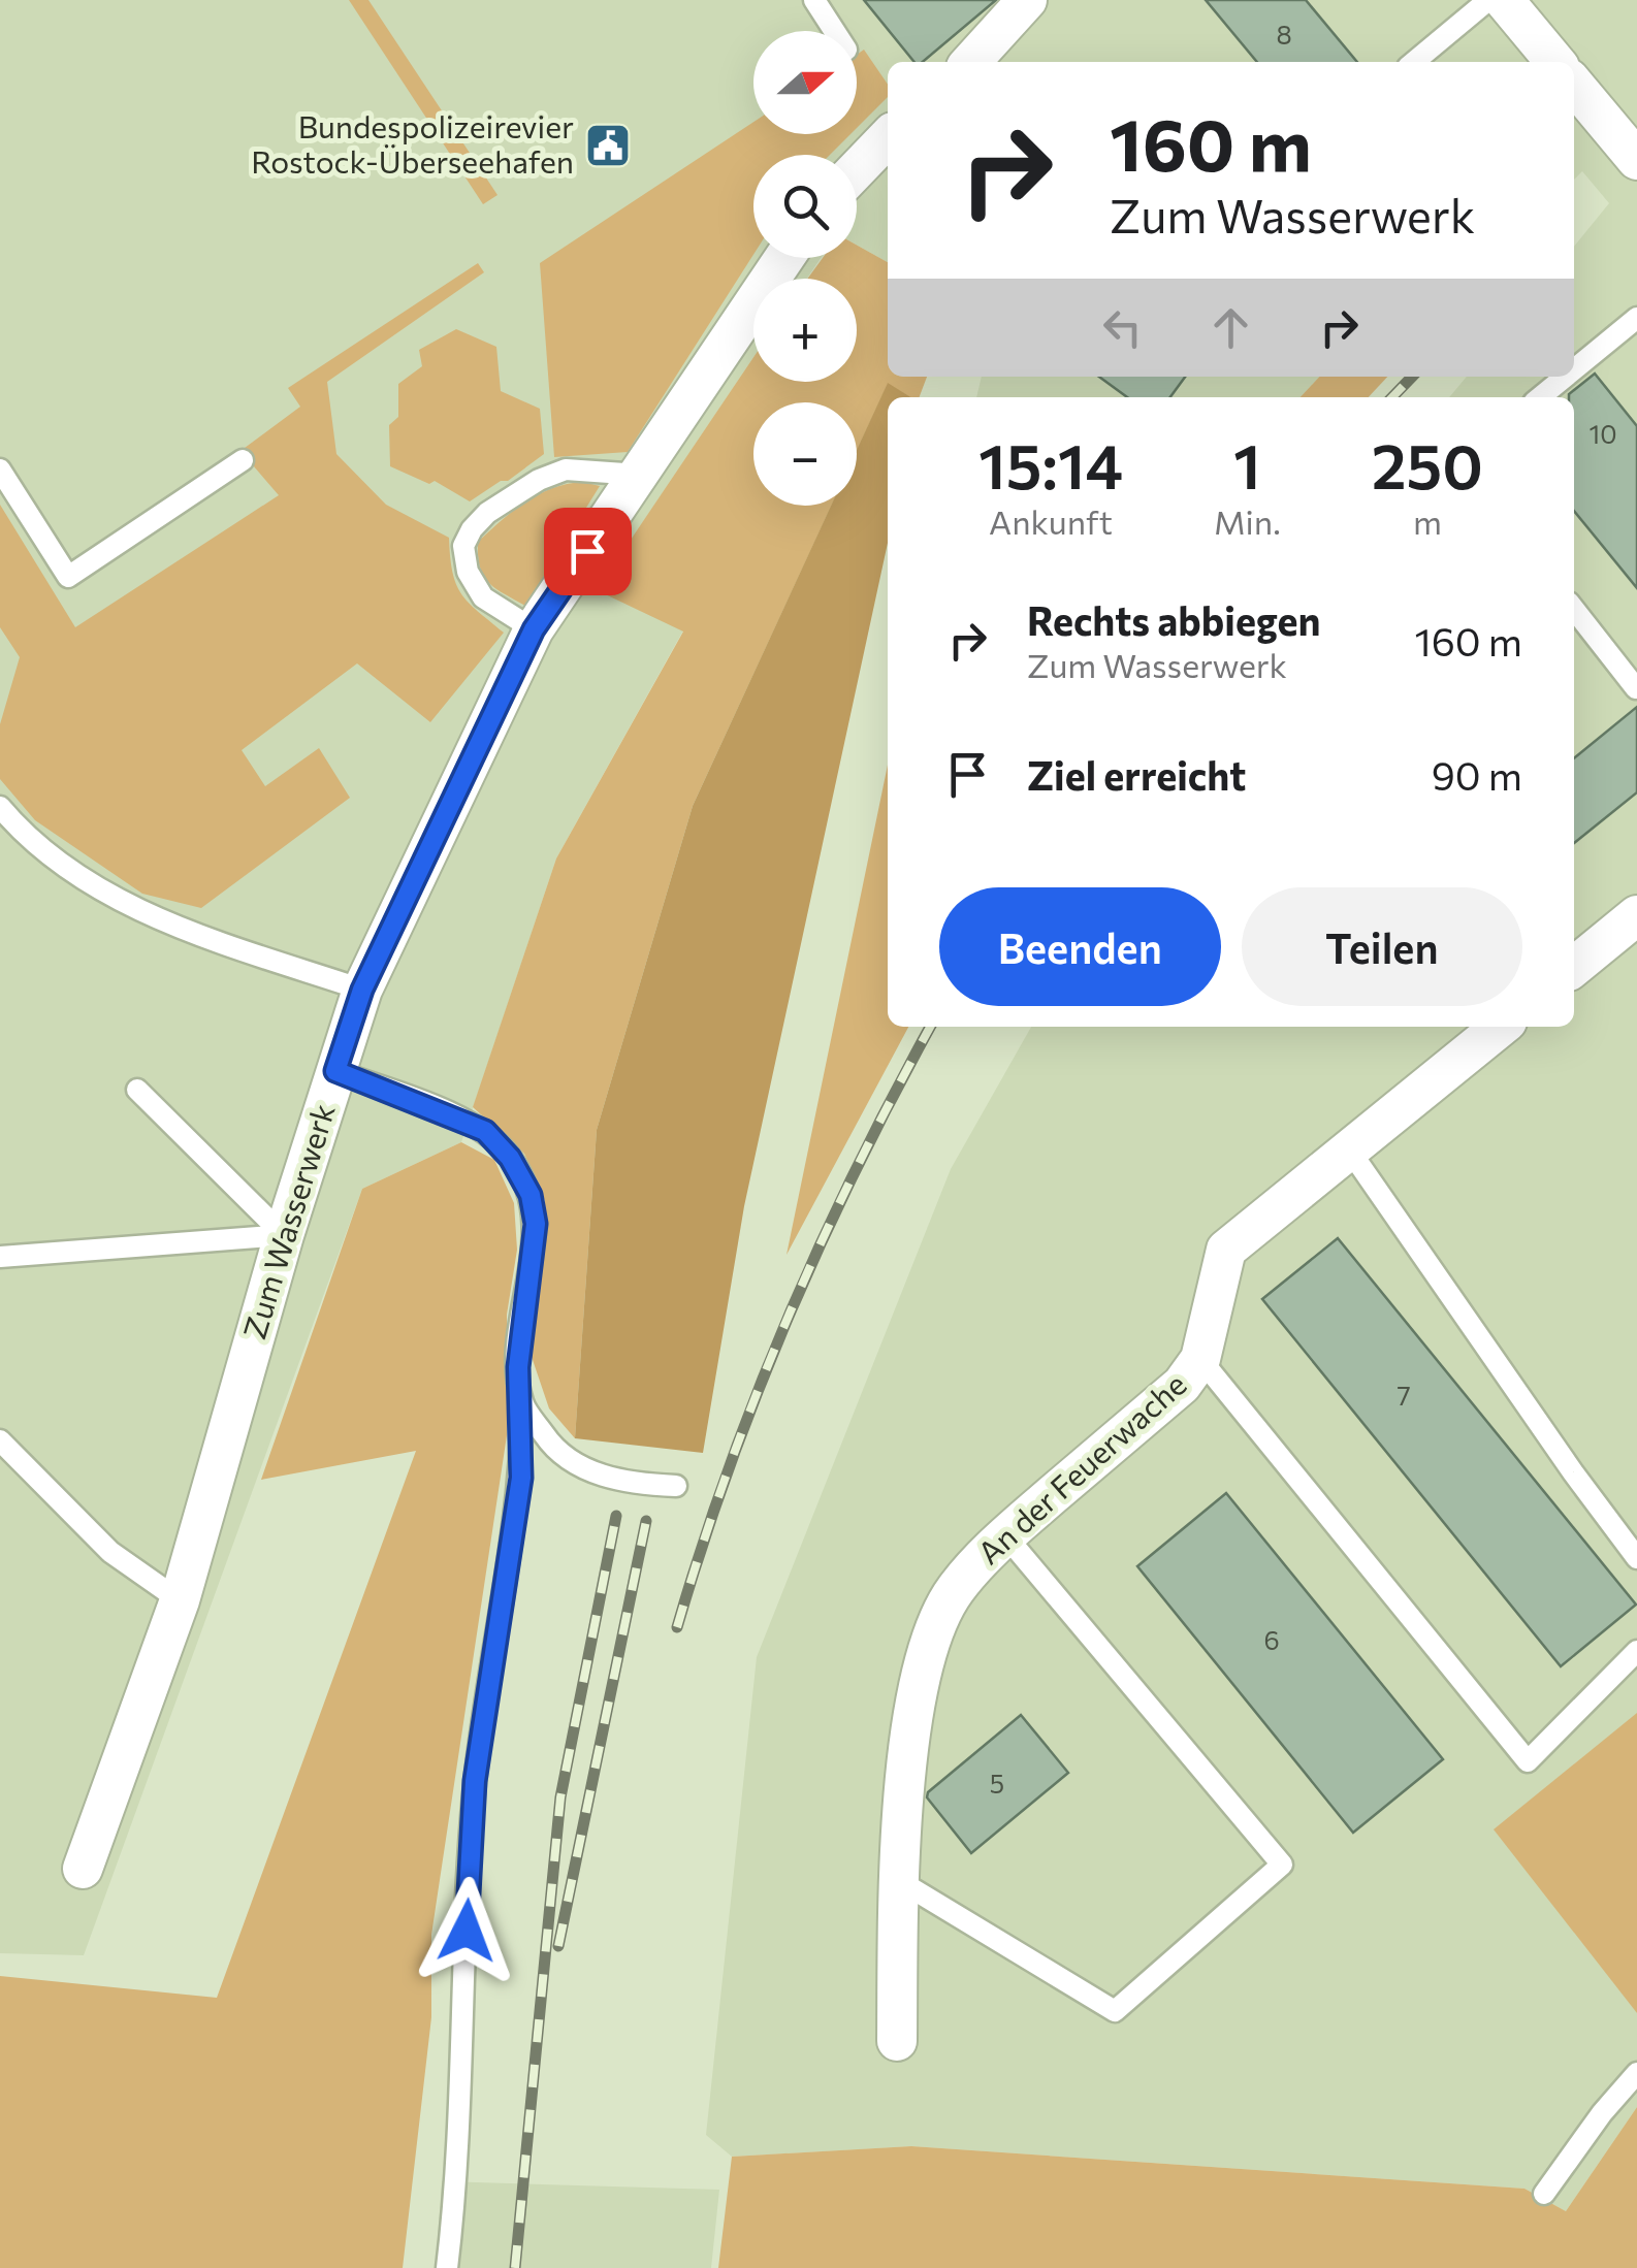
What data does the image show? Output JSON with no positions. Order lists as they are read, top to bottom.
{
  "streets": {
    "street": ["Zum Wasserwerk", "An der Feuerwache"]
  },
  "places": {
    "public building": ["Bundespolizeirevier Rostock-Überseehafen"]
  },
  "house_numbers": [
    "8",
    "10",
    "7",
    "6",
    "5"
  ],
  "north": "right",
  "page": {
    "map_buttons": ["+", "−"],
    "turn": ["160 m", "Zum Wasserwerk"],
    "eta": [
      "15:14",
      "Ankunft",
      "1",
      "Min.",
      "250",
      "m"
    ],
    "list": [
      {
        "name": "Rechts abbiegen",
        "note": "Zum Wasserwerk",
        "value": "160 m"
      },
      {
        "name": "Ziel erreicht",
        "value": "90 m"
      }
    ],
    "buttons": ["Beenden", "Teilen"]
  }
}
